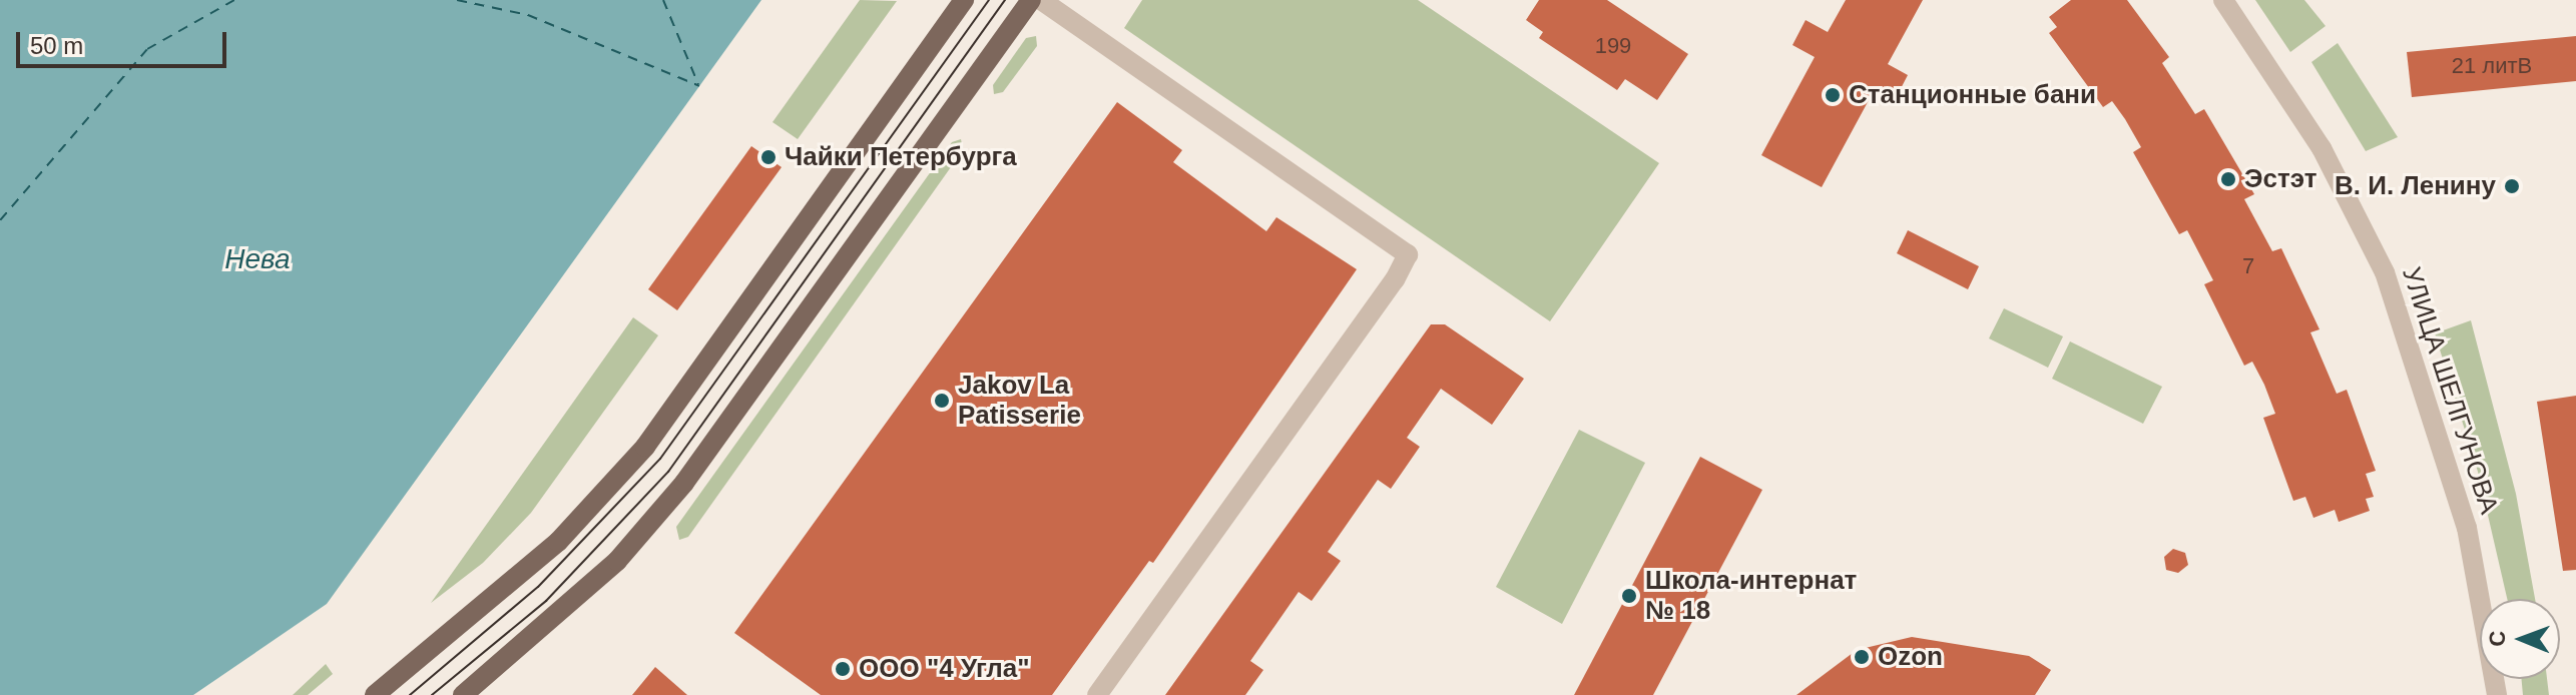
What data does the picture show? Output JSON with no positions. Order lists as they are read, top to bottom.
{
  "streets": {
    "street": ["УЛИЦА ШЕЛГУНОВА"]
  },
  "water": ["Нева"],
  "places": [
    "Станционные бани",
    "Чайки Петербурга",
    "Эстэт",
    "В. И. Ленину",
    "Jakov La Patisserie",
    "Школа-интернат № 18",
    "Ozon",
    "ООО \"4 Угла\""
  ],
  "house_numbers": ["199", "21 литВ", "7"],
  "scale_bar": "50 m",
  "north": "left"
}
